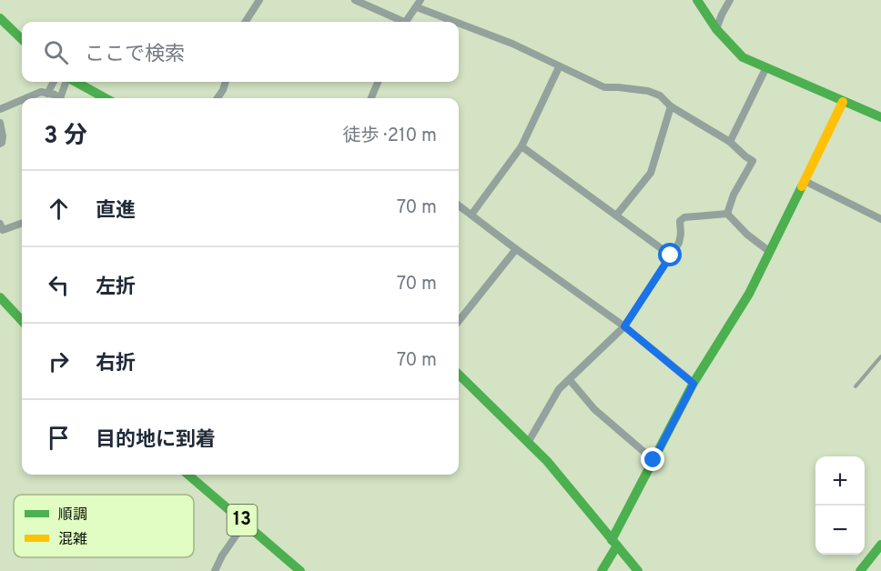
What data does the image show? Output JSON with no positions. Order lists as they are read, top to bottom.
{
  "streets": {
    "street": ["13"]
  },
  "legend": ["順調", "混雑"],
  "page": {
    "search": "ここで検索",
    "heading": ["3 分", "徒歩 · 210 m"],
    "list": [
      ["直進", "70 m"],
      ["左折", "70 m"],
      ["右折", "70 m"],
      "目的地に到着"
    ],
    "map_buttons": ["+", "−"]
  }
}
